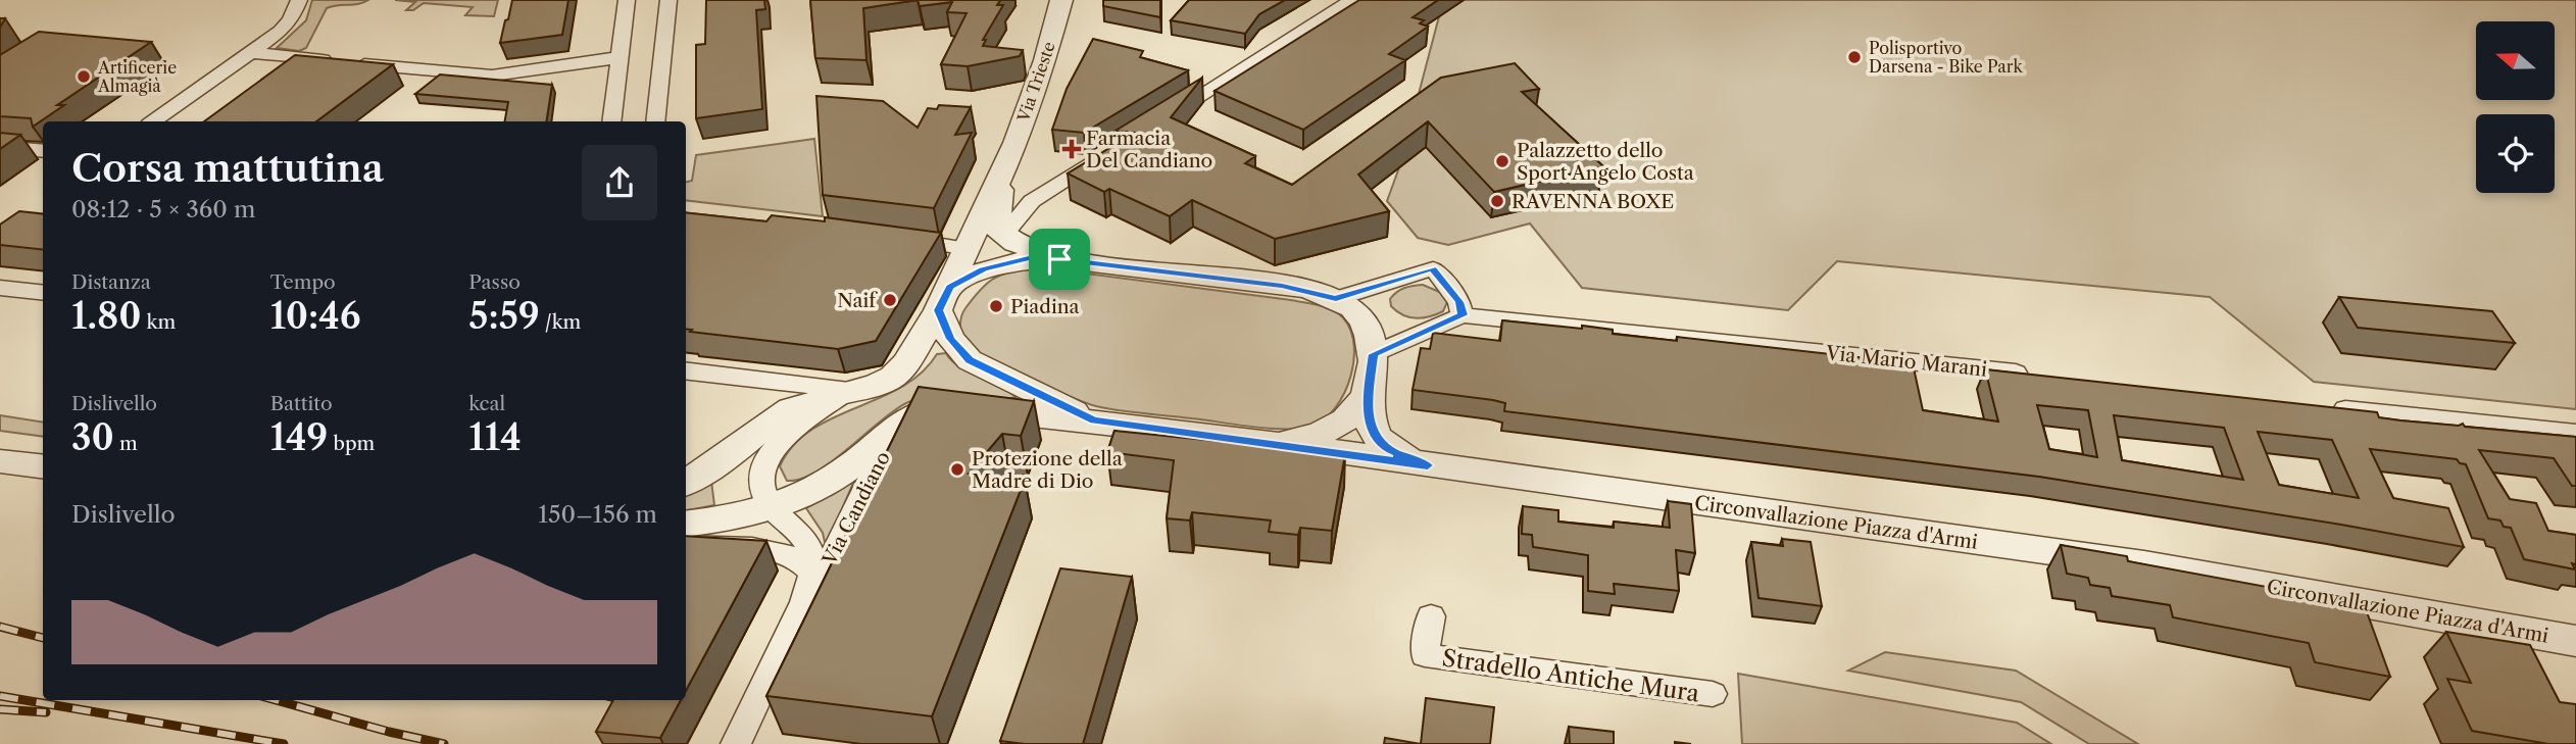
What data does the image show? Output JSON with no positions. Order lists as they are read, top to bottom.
{
  "streets": {
    "street": [
      "Via Trieste",
      "Via Mario Marani",
      "Via Candiano",
      "Circonvallazione Piazza d'Armi",
      "Stradello Antiche Mura"
    ]
  },
  "crossings": [
    ["Via Trieste", "Via Candiano"],
    ["Via Candiano", "Circonvallazione Piazza d'Armi"]
  ],
  "places": {
    "other": [
      "Polisportivo Darsena - Bike Park",
      "Artificerie Almagià",
      "Palazzetto dello Sport Angelo Costa",
      "RAVENNA BOXE",
      "Naif",
      "Piadina",
      "Protezione della Madre di Dio"
    ],
    "health": ["Farmacia Del Candiano"]
  },
  "north": "left",
  "page": {
    "heading": ["Corsa mattutina", "08:12 · 5 × 360 m"],
    "stats": [
      ["Distanza", "1.80 km"],
      ["Tempo", "10:46"],
      ["Passo", "5:59 /km"],
      ["Dislivello", "30 m"],
      ["Battito", "149 bpm"],
      ["kcal", "114"]
    ],
    "chart": ["Dislivello", "150–156 m"]
  }
}
